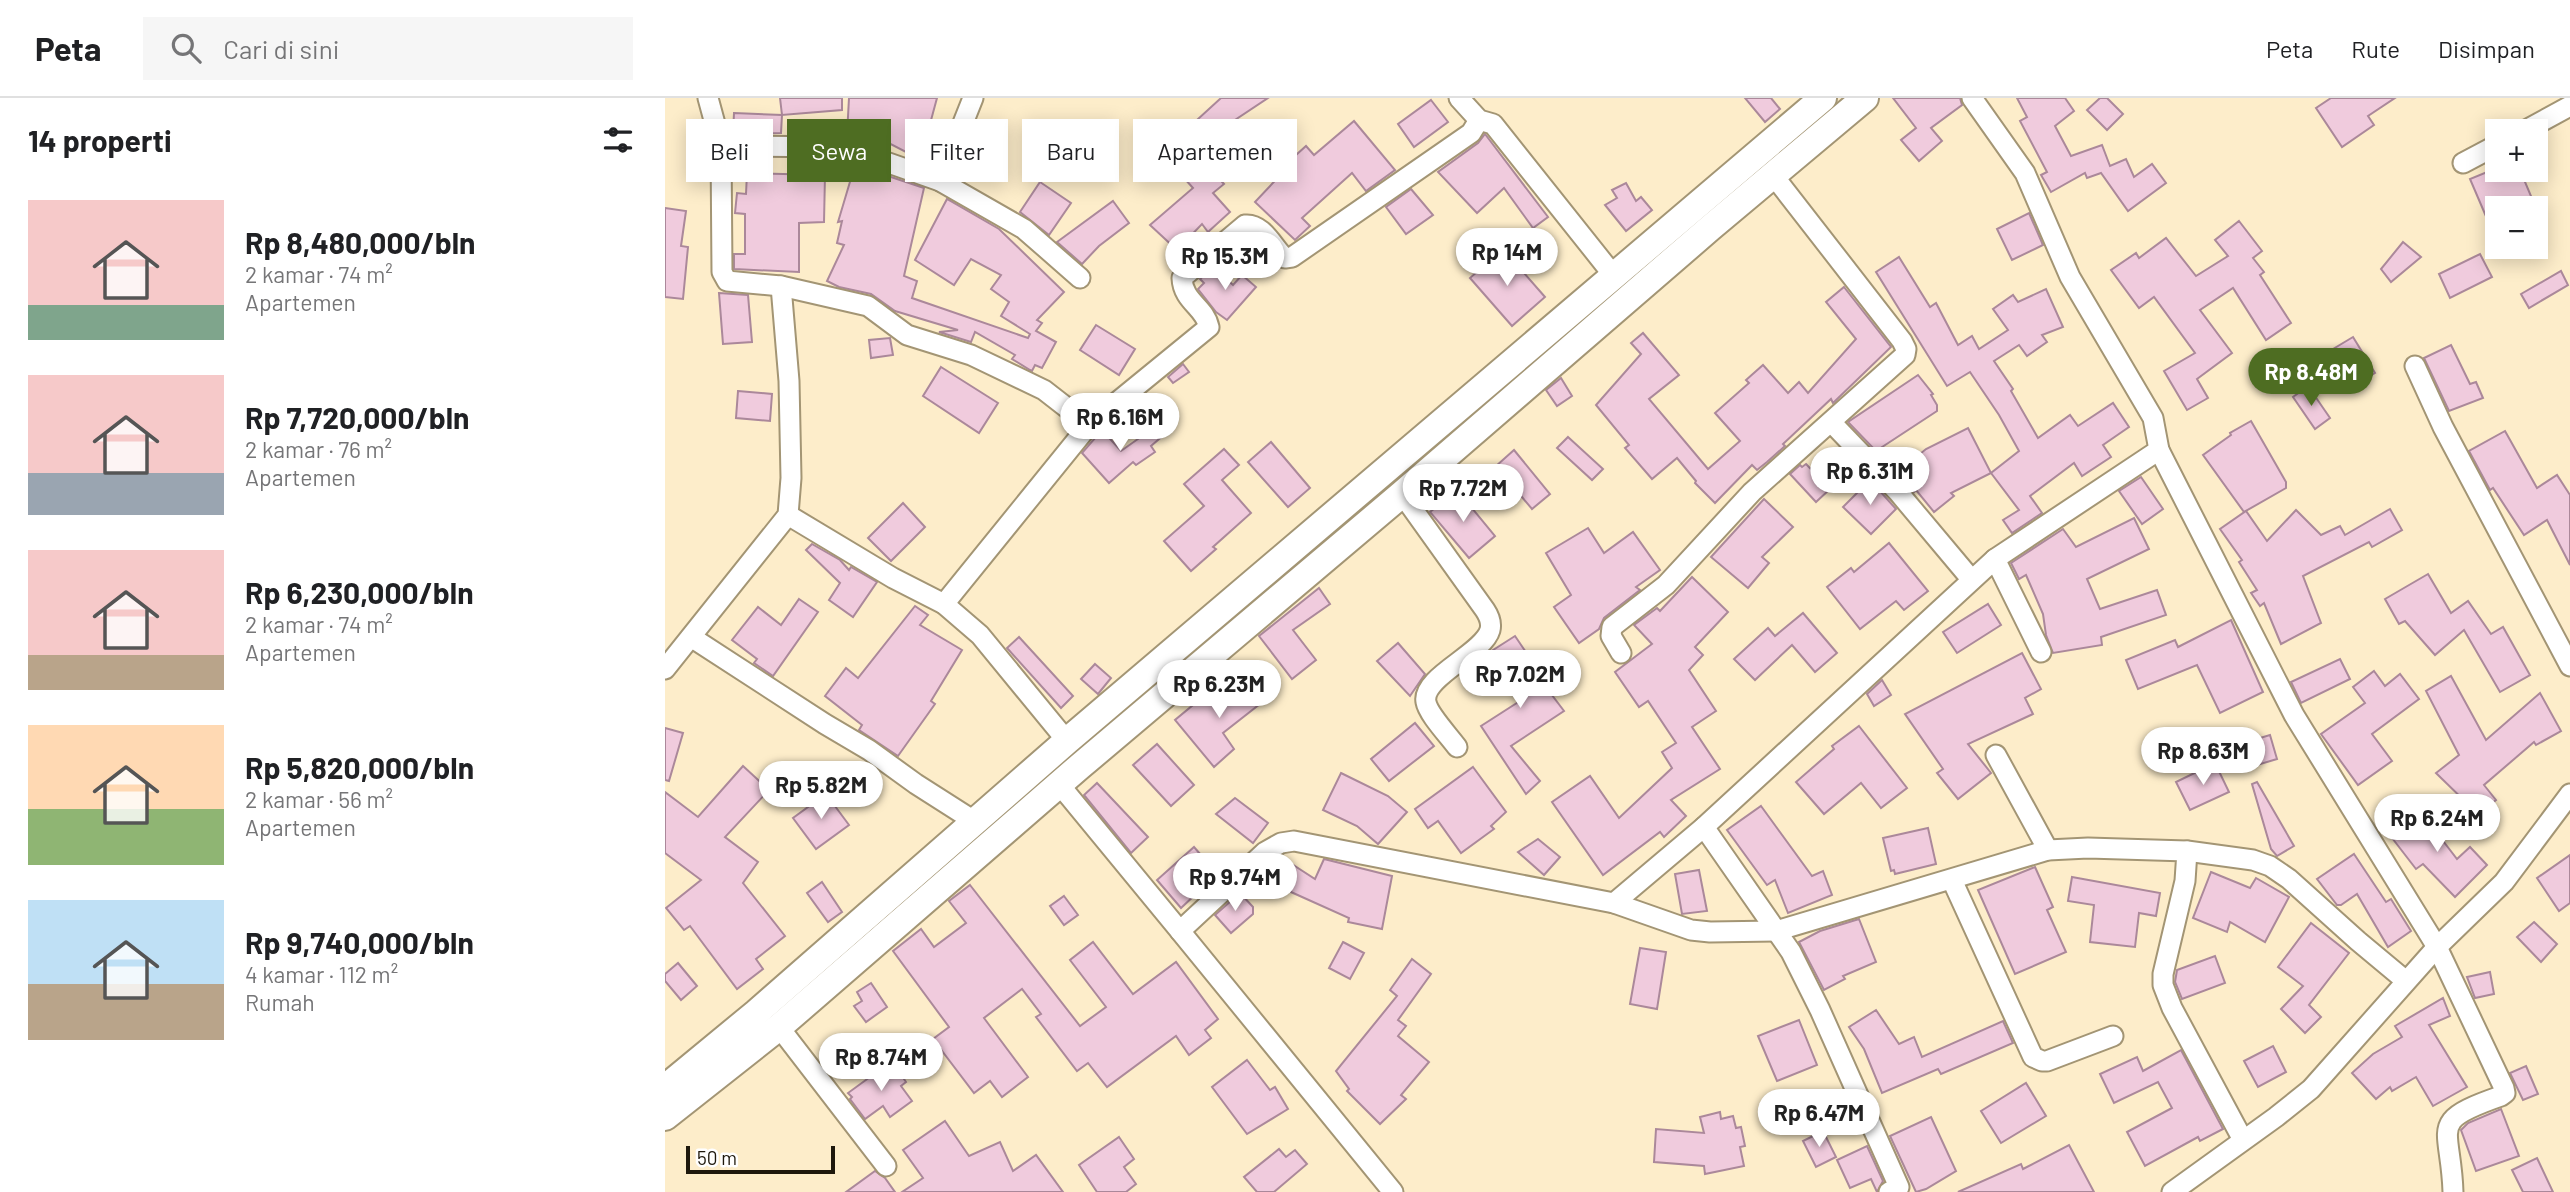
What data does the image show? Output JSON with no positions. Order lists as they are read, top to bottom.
{
  "scale_bar": "50 m",
  "page": {
    "header": "Peta",
    "search": "Cari di sini",
    "nav": ["Peta", "Rute", "Disimpan"],
    "heading": "14 properti",
    "map_buttons": ["+", "−"],
    "chip": [
      "Beli",
      "Sewa",
      "Filter",
      "Baru",
      "Apartemen"
    ],
    "list": [
      {
        "name": "Rp 8,480,000/bln",
        "note": "2 kamar · 74 m² · Apartemen"
      },
      {
        "name": "Rp 7,720,000/bln",
        "note": "2 kamar · 76 m² · Apartemen"
      },
      {
        "name": "Rp 6,230,000/bln",
        "note": "2 kamar · 74 m² · Apartemen"
      },
      {
        "name": "Rp 5,820,000/bln",
        "note": "2 kamar · 56 m² · Apartemen"
      },
      {
        "name": "Rp 9,740,000/bln",
        "note": "4 kamar · 112 m² · Rumah"
      }
    ],
    "price": [
      "Rp 14M",
      "Rp 15.3M",
      "Rp 8.48M",
      "Rp 6.16M",
      "Rp 6.31M",
      "Rp 7.72M",
      "Rp 7.02M",
      "Rp 6.23M",
      "Rp 8.63M",
      "Rp 5.82M",
      "Rp 6.24M",
      "Rp 9.74M",
      "Rp 8.74M",
      "Rp 6.47M"
    ],
    "scale": "50 m"
  }
}
